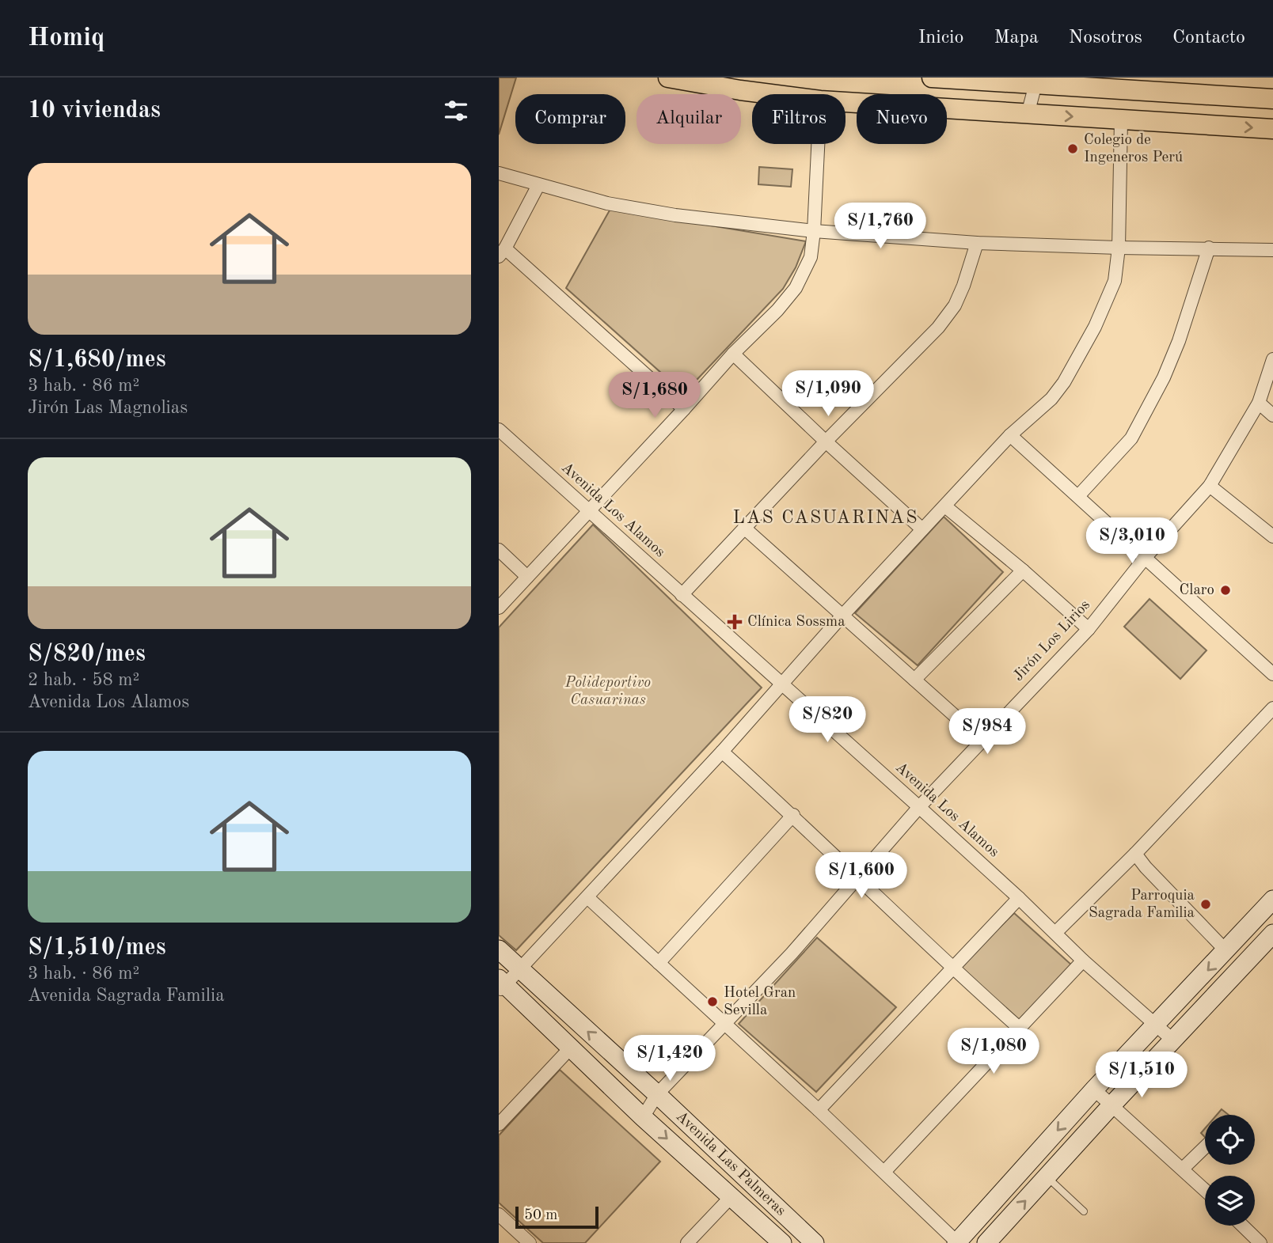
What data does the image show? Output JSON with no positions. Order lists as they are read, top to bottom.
{
  "streets": {
    "main road": ["Avenida Las Palmeras"],
    "street": ["Avenida Los Alamos", "Jirón Los Lirios"]
  },
  "crossings": [
    ["Avenida Los Alamos", "Jirón Los Lirios"],
    ["Jirón Los Lirios", "Avenida Las Palmeras"]
  ],
  "districts": ["LAS CASUARINAS"],
  "parks": ["Polideportivo Casuarinas"],
  "places": {
    "other": [
      "Colegio de Ingeneros Perú",
      "Claro",
      "Parroquia Sagrada Familia",
      "Hotel Gran Sevilla"
    ],
    "health": ["Clínica Sossma"]
  },
  "scale_bar": "50 m",
  "page": {
    "header": "Homiq",
    "nav": [
      "Inicio",
      "Mapa",
      "Nosotros",
      "Contacto"
    ],
    "heading": "10 viviendas",
    "chip": [
      "Comprar",
      "Alquilar",
      "Filtros",
      "Nuevo"
    ],
    "list": [
      {
        "name": "S/1,680/mes",
        "note": "3 hab. · 86 m² · Jirón Las Magnolias"
      },
      {
        "name": "S/820/mes",
        "note": "2 hab. · 58 m² · Avenida Los Alamos"
      },
      {
        "name": "S/1,510/mes",
        "note": "3 hab. · 86 m² · Avenida Sagrada Familia"
      }
    ],
    "price": [
      "S/1,760",
      "S/1,090",
      "S/1,680",
      "S/3,010",
      "S/820",
      "S/984",
      "S/1,600",
      "S/1,080",
      "S/1,420",
      "S/1,510"
    ],
    "scale": "50 m"
  }
}
